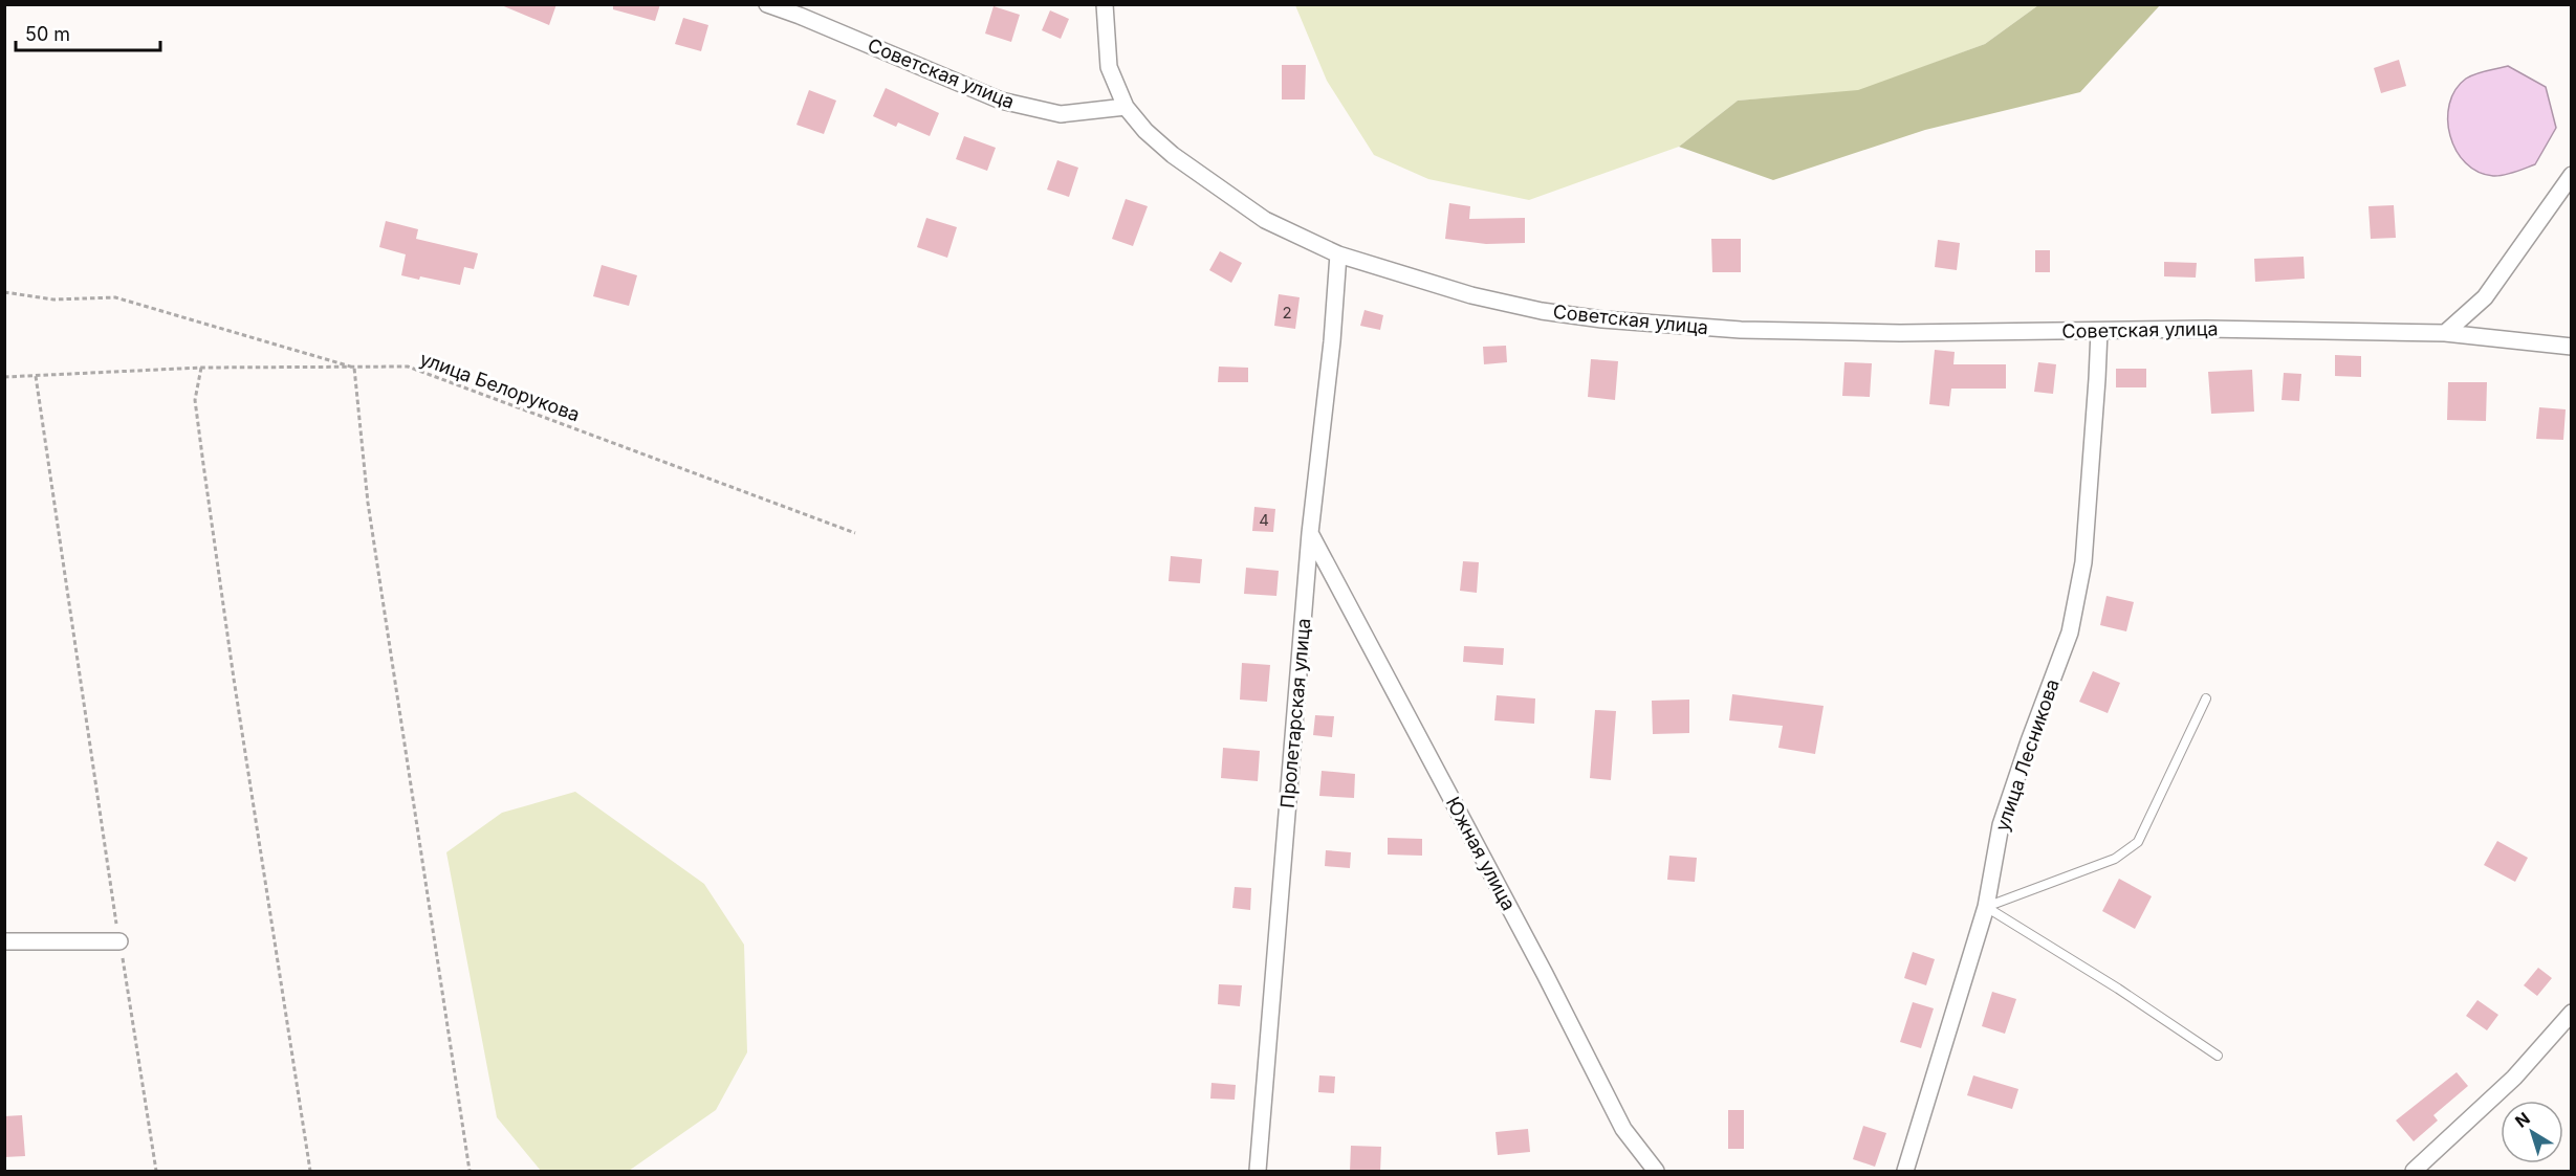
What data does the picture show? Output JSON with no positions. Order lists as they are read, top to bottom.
{
  "streets": {
    "street": [
      "Советская улица",
      "Пролетарская улица",
      "улица Лесникова",
      "Южная улица"
    ],
    "path": ["улица Белорукова"]
  },
  "crossings": [
    ["Советская улица", "Пролетарская улица"],
    ["Советская улица", "улица Лесникова"],
    ["Пролетарская улица", "Южная улица"]
  ],
  "house_numbers": ["2", "4"],
  "scale_bar": "50 m",
  "north": "top left"
}
